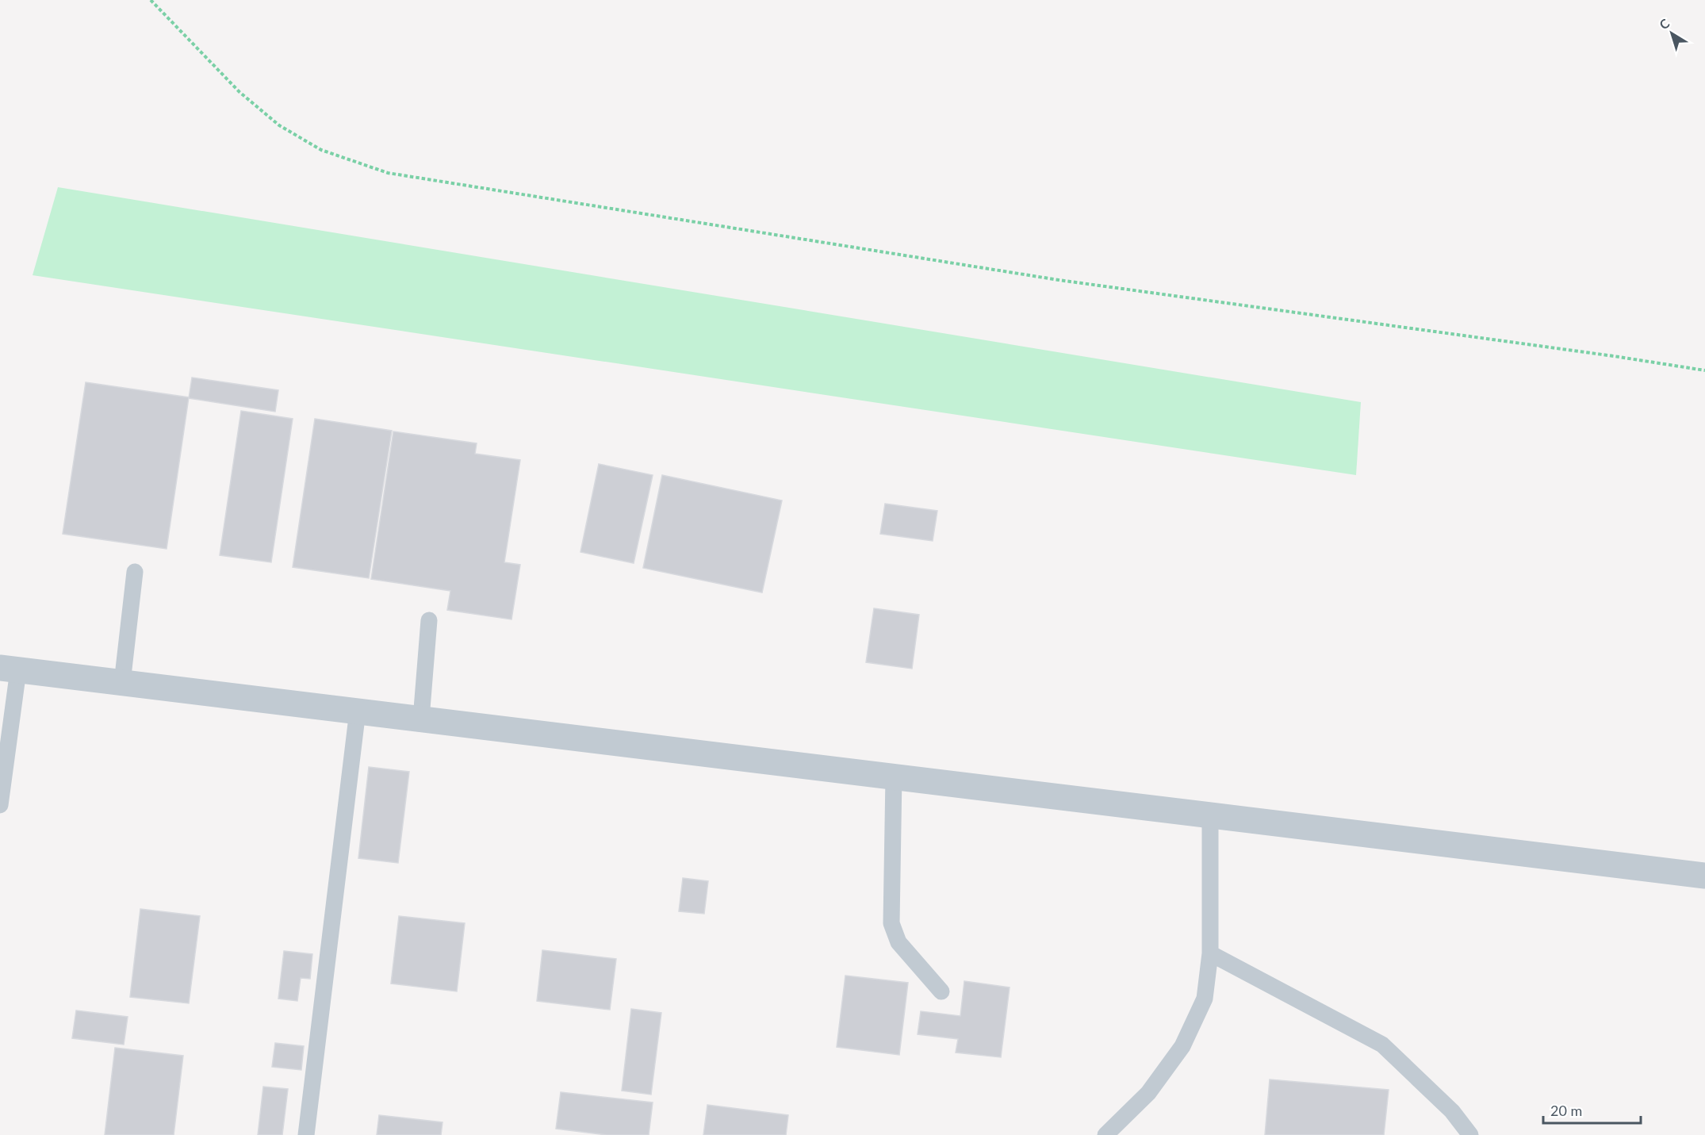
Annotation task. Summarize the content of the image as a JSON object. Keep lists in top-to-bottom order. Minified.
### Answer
{"scale_bar":"20 m","north":"top left"}
